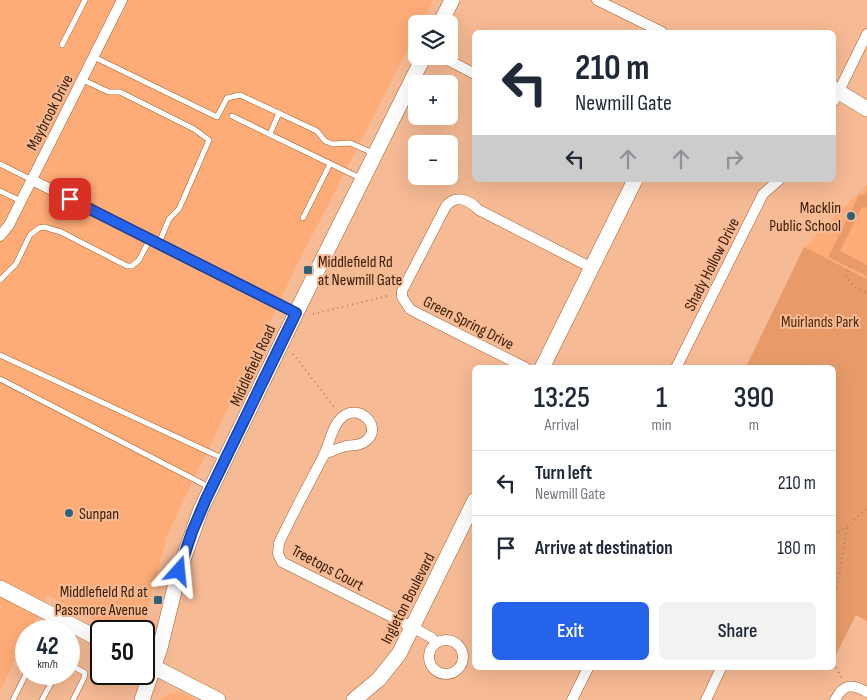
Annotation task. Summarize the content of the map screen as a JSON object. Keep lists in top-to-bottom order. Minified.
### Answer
{"streets":{"main road":["Middlefield Road","Ingleton Boulevard"],"street":["Maybrook Drive","Shady Hollow Drive","Green Spring Drive","Treetops Court"]},"crossings":[["Treetops Court","Ingleton Boulevard"]],"parks":["Muirlands Park"],"places":{"other":["Macklin Public School","Sunpan"],"transit":["Middlefield Rd at Newmill Gate","Middlefield Rd at Passmore Avenue"]},"page":{"map_buttons":["+","−"],"turn":["210 m","Newmill Gate"],"eta":["13:25","Arrival","1","min","390","m"],"list":[{"name":"Turn left","note":"Newmill Gate","value":"210 m"},{"name":"Arrive at destination","value":"180 m"}],"buttons":["Exit","Share"],"speed":"42 km/h","limit":"50"}}
